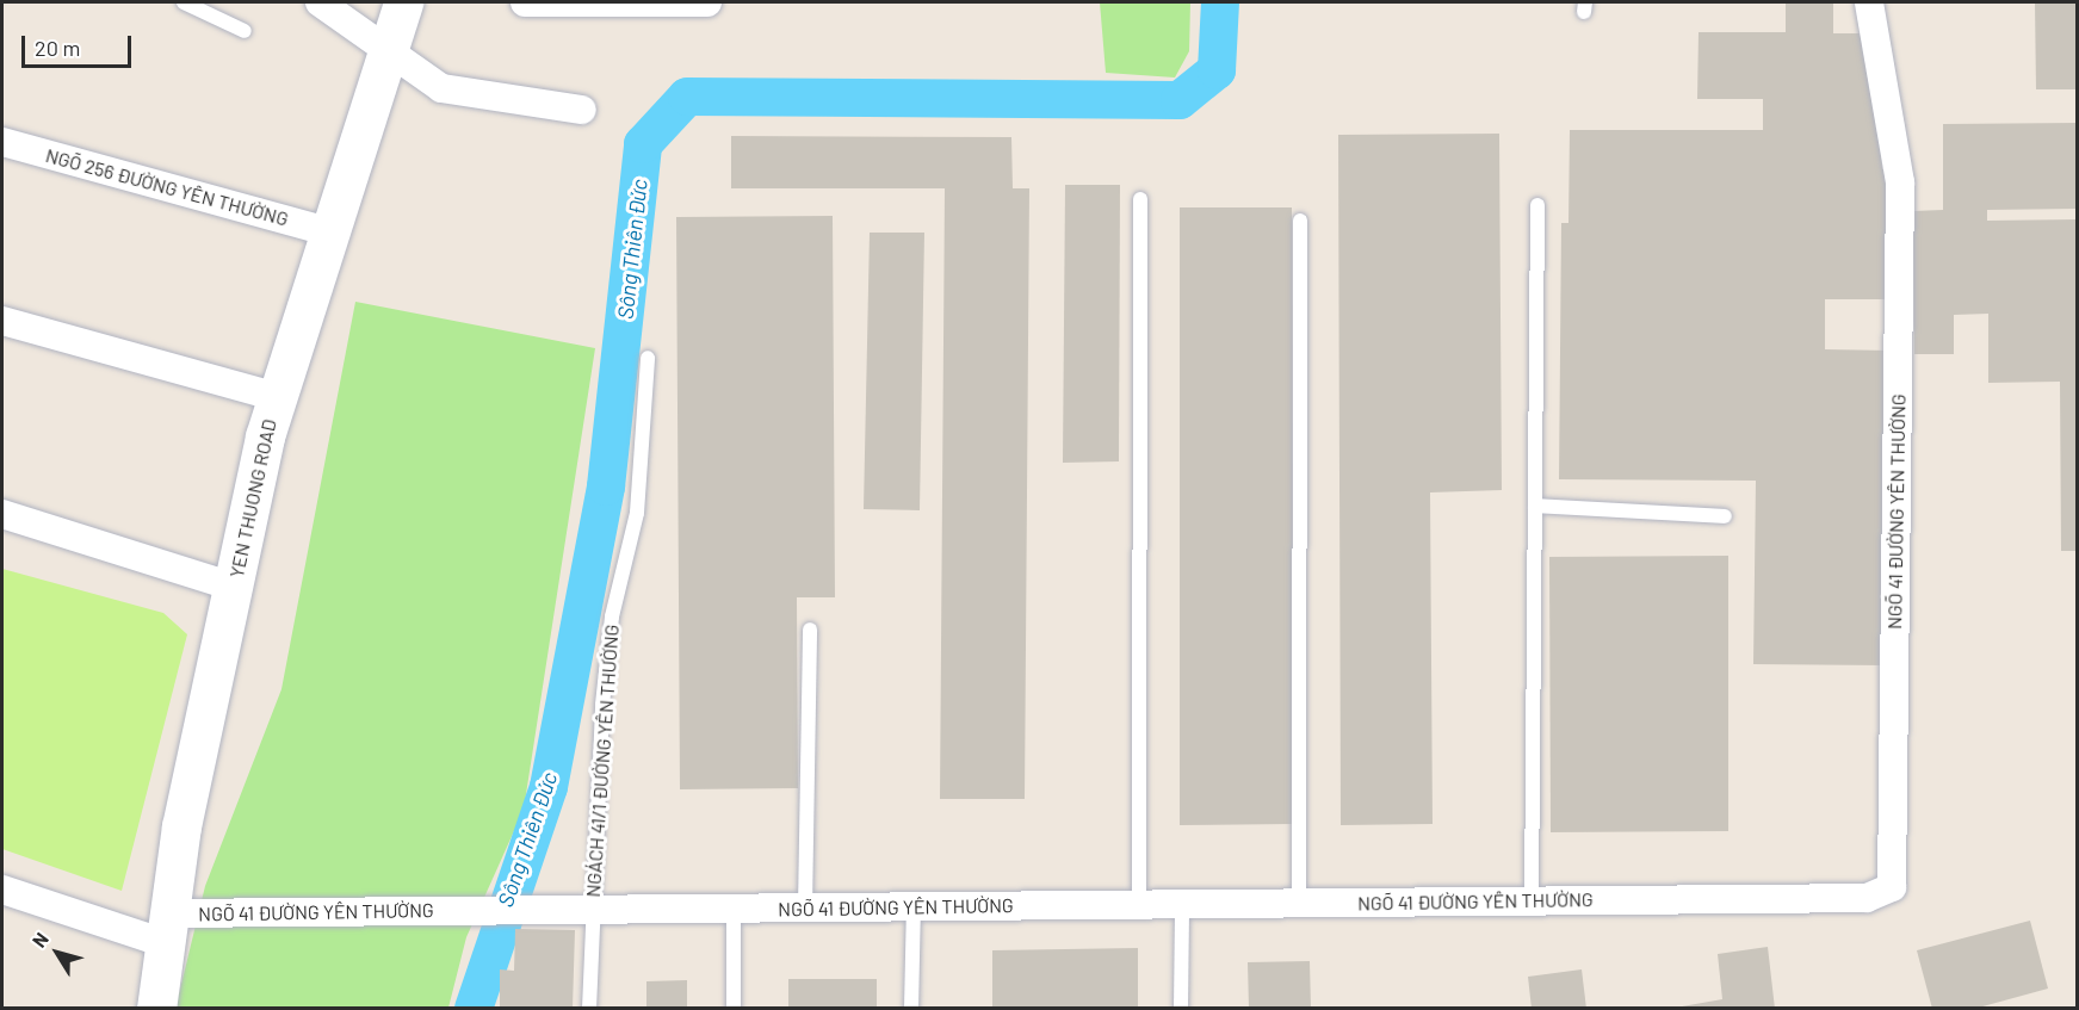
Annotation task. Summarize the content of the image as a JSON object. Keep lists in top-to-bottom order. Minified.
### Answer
{"streets":{"main road":["YEN THUONG ROAD"],"street":["NGÕ 256 ĐƯỜNG YÊN THƯỜNG","NGÕ 41 ĐƯỜNG YÊN THƯỜNG"],"lane":["NGÁCH 41/1 ĐƯỜNG YÊN THƯỜNG"]},"crossings":[["NGÕ 256 ĐƯỜNG YÊN THƯỜNG","YEN THUONG ROAD"],["YEN THUONG ROAD","NGÕ 41 ĐƯỜNG YÊN THƯỜNG"],["NGÕ 41 ĐƯỜNG YÊN THƯỜNG","NGÁCH 41/1 ĐƯỜNG YÊN THƯỜNG"]],"water":["Sông Thiên Đức"],"scale_bar":"20 m","north":"top left"}
